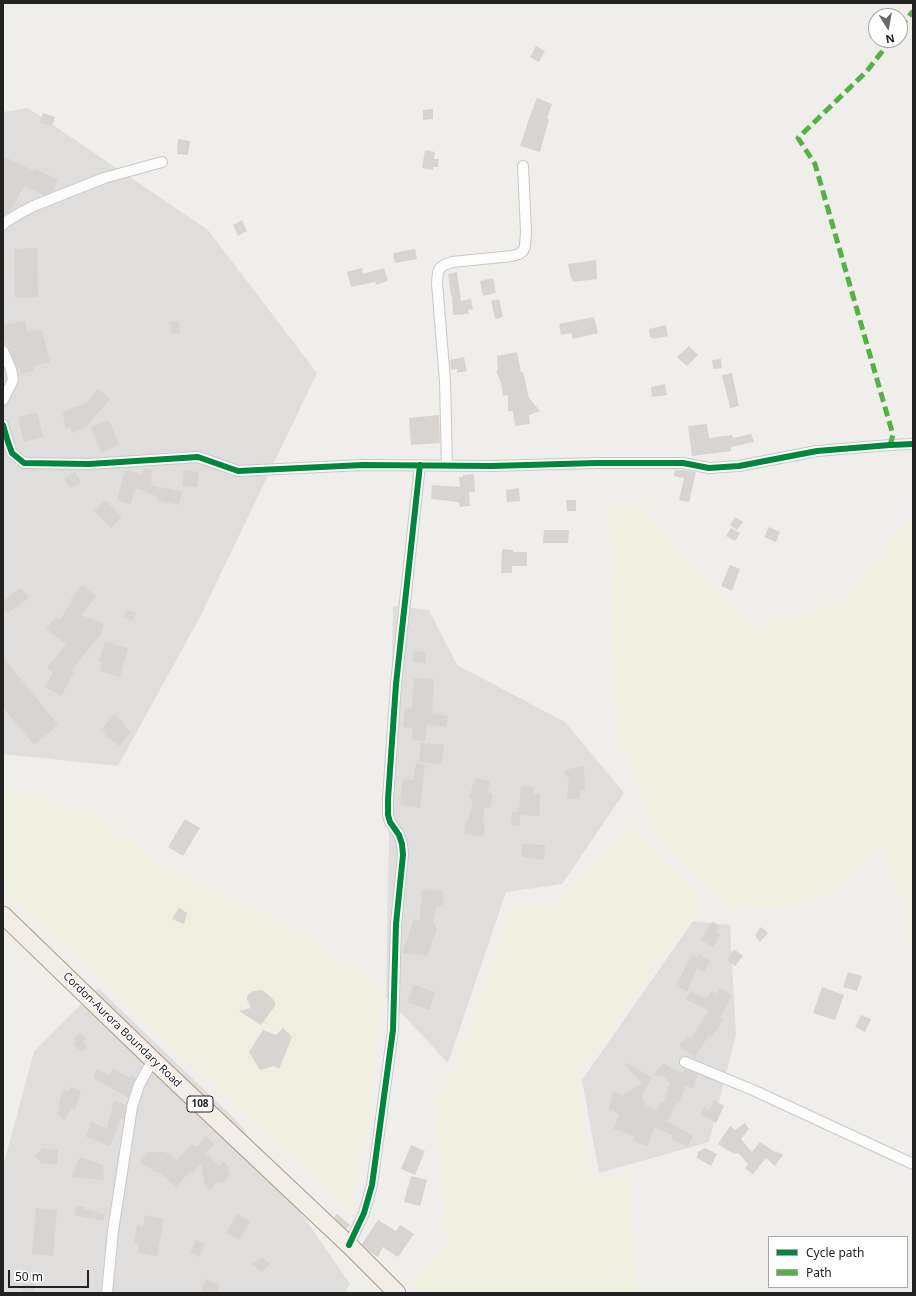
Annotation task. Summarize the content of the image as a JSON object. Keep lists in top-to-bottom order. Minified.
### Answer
{"streets":{"main road":["Cordon-Aurora Boundary Road","108"]},"legend":["Cycle path","Path"],"scale_bar":"50 m","north":"bottom"}
